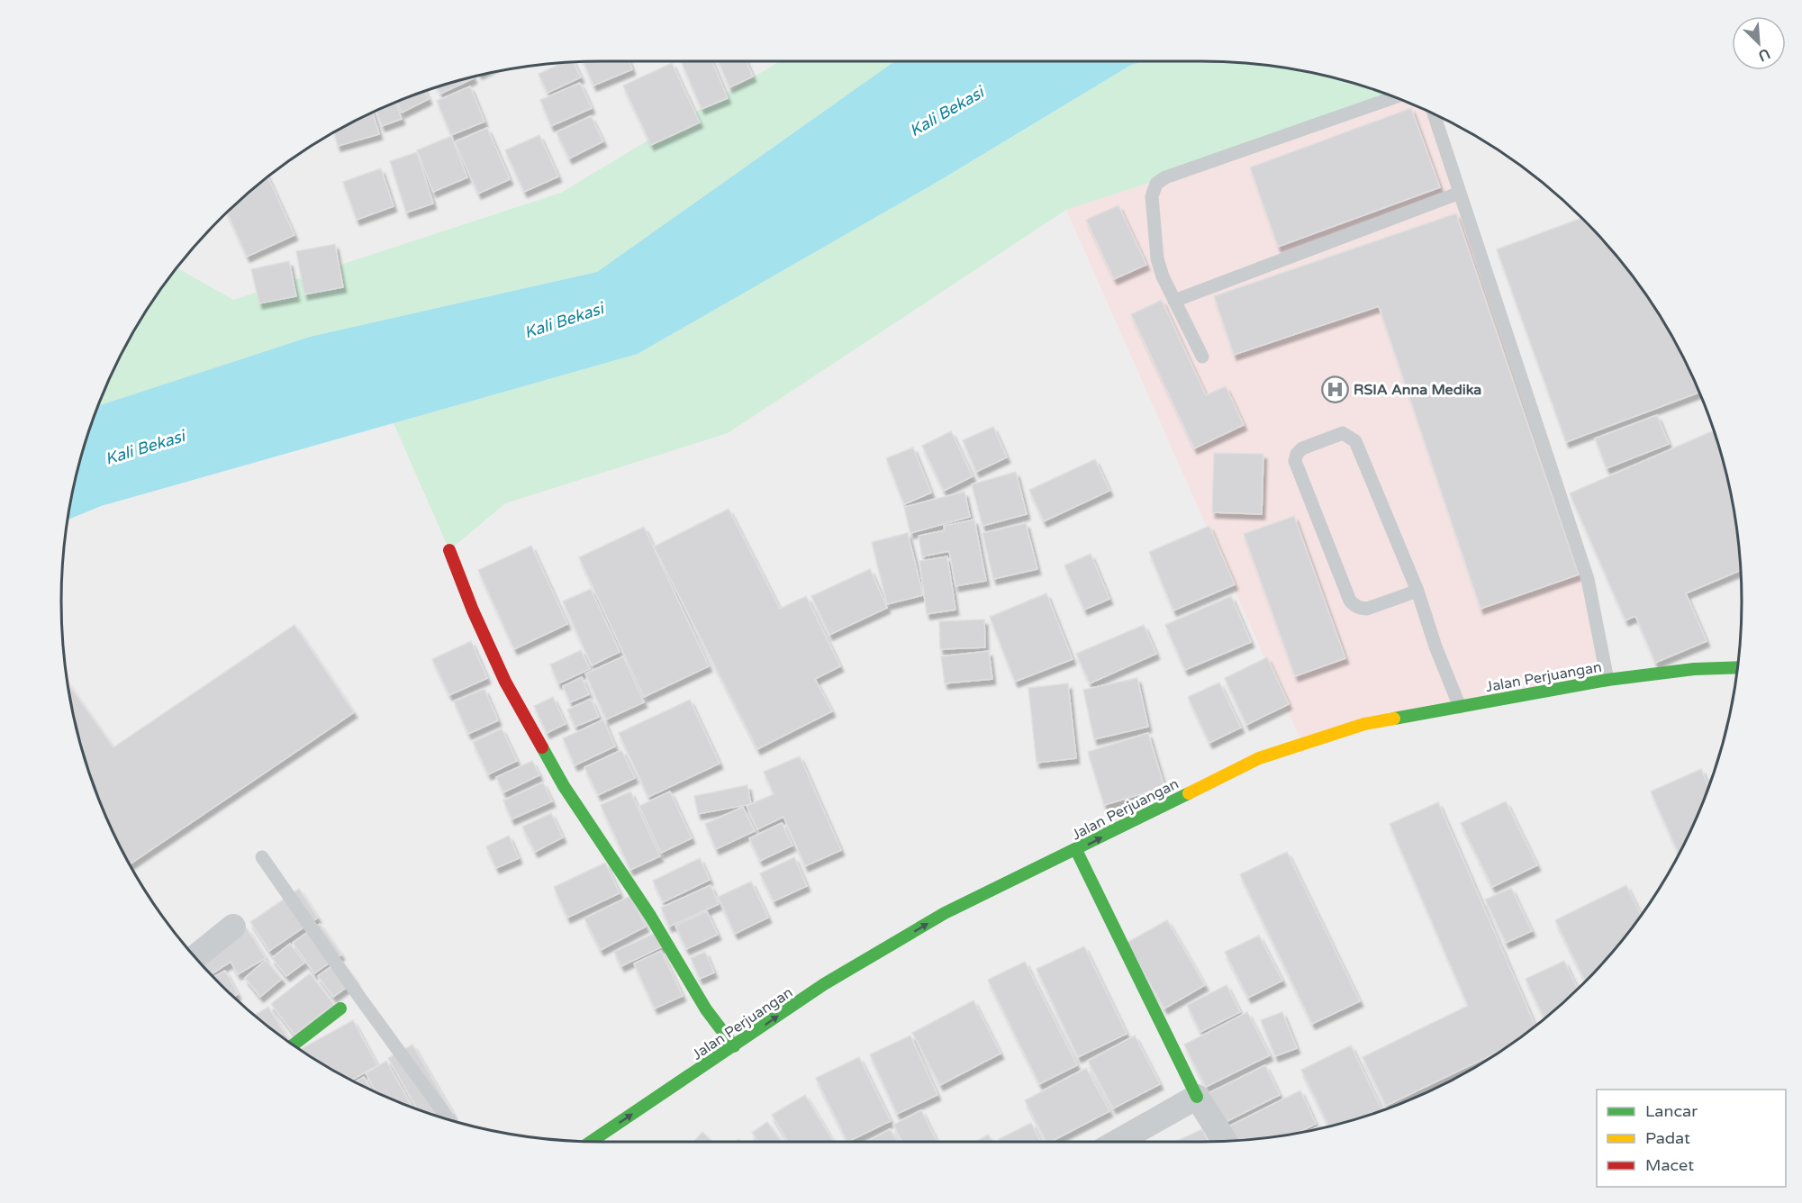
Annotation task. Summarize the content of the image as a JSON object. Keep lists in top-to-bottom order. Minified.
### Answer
{"streets":{"main road":["Jalan Perjuangan"]},"one_way":["Jalan Perjuangan"],"water":["Kali Bekasi"],"places":{"hospital":["RSIA Anna Medika"]},"legend":["Lancar","Padat","Macet"],"north":"bottom right"}
